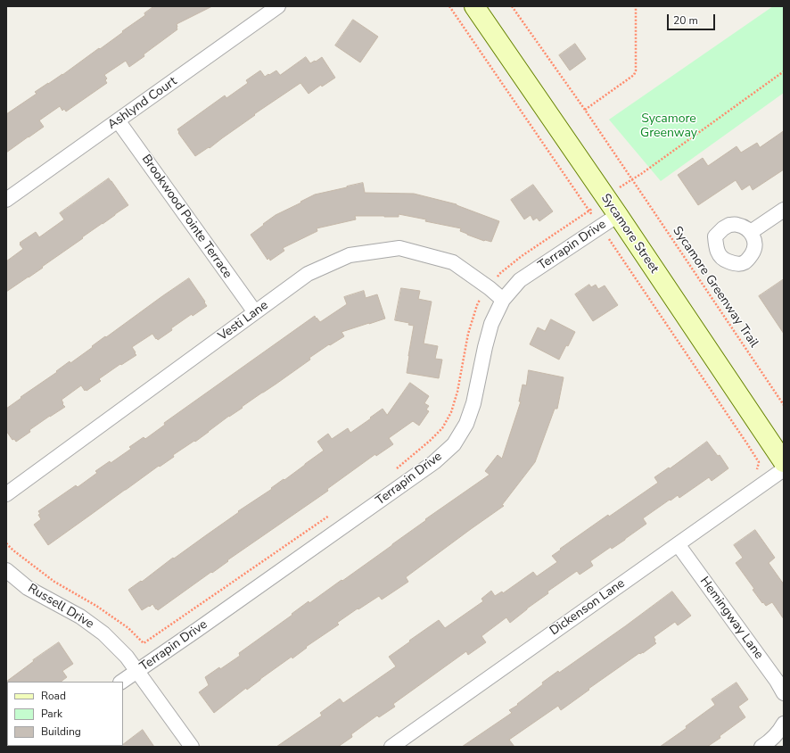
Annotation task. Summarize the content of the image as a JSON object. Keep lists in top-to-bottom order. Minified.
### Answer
{"streets":{"street":["Ashlynd Court","Brookwood Pointe Terrace","Sycamore Street","Terrapin Drive","Vesti Lane","Russell Drive","Dickenson Lane","Hemingway Lane"],"path":["Sycamore Greenway Trail"]},"crossings":[["Ashlynd Court","Brookwood Pointe Terrace"],["Brookwood Pointe Terrace","Vesti Lane"],["Sycamore Street","Terrapin Drive"],["Terrapin Drive","Vesti Lane"],["Terrapin Drive","Russell Drive"],["Dickenson Lane","Hemingway Lane"]],"parks":["Sycamore Greenway"],"legend":["Road","Park","Building"],"scale_bar":"20 m"}
